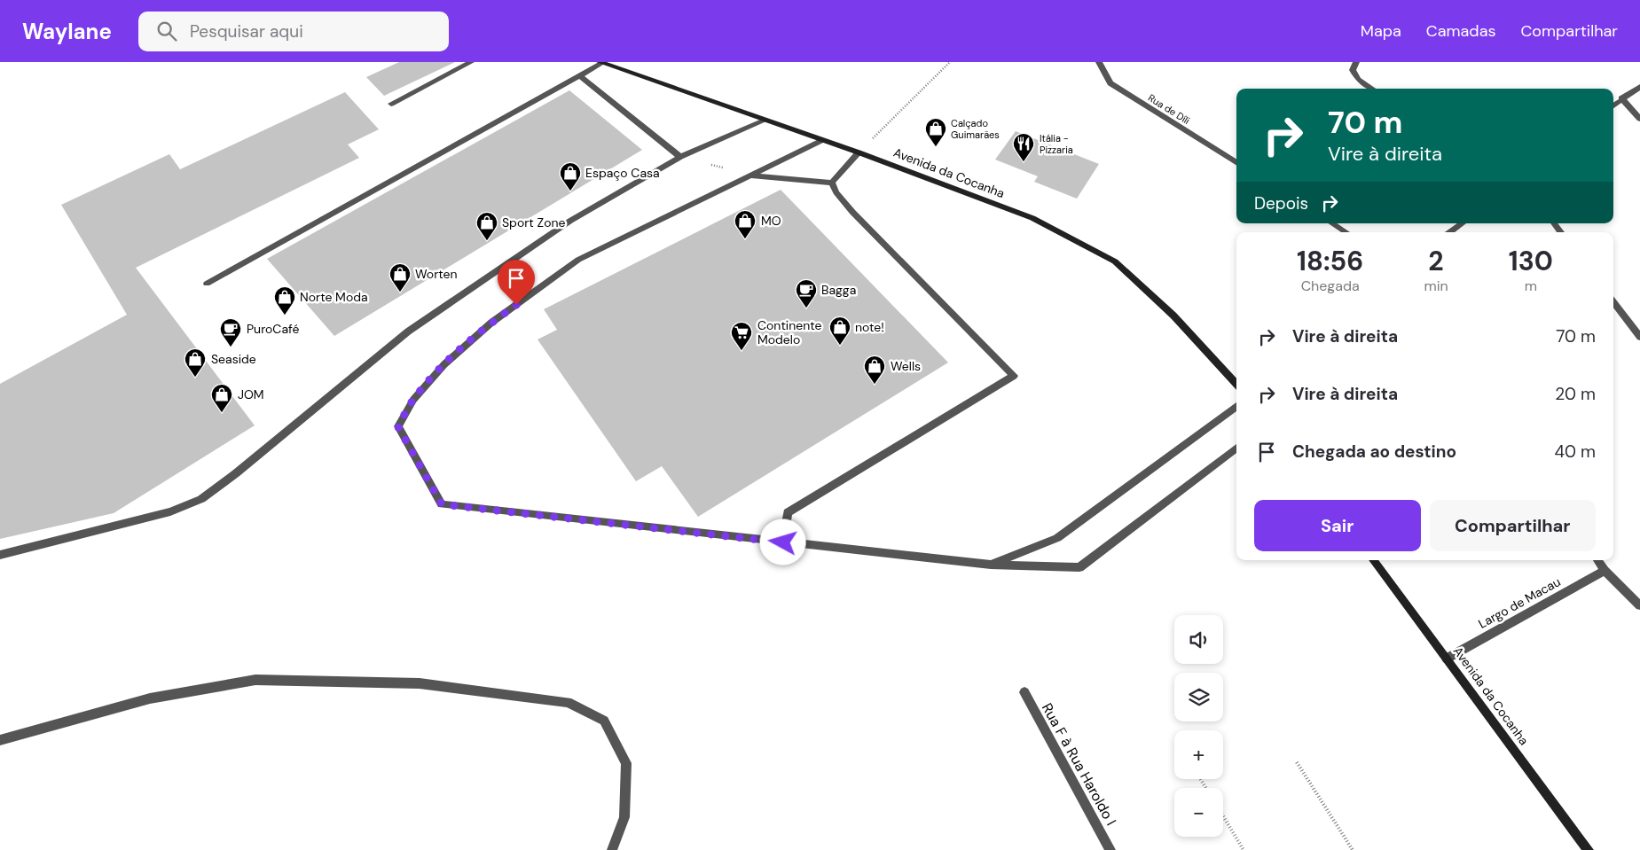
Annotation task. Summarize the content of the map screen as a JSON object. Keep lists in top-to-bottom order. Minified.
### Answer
{"streets":{"street":["Rua de Díli","Avenida da Cocanha","Largo de Macau","Rua F à Rua Haroldo I"]},"crossings":[["Avenida da Cocanha","Largo de Macau"]],"places":{"shop":["Calçado Guimarães","Espaço Casa","MO","Sport Zone","Worten","Norte Moda","note!","Seaside","Wells","JOM"],"restaurant":["Itália - Pizzaria"],"cafe":["Bagga","PuroCafé"],"supermarket":["Continente Modelo"]},"page":{"header":"Waylane","search":"Pesquisar aqui","nav":["Mapa","Camadas","Compartilhar"],"turn":["70 m","Vire à direita"],"then":"Depois","eta":["18:56","Chegada","2","min","130","m"],"list":[{"name":"Vire à direita","value":"70 m"},{"name":"Vire à direita","value":"20 m"},{"name":"Chegada ao destino","value":"40 m"}],"buttons":["Sair","Compartilhar"],"map_buttons":["+","−"]}}
